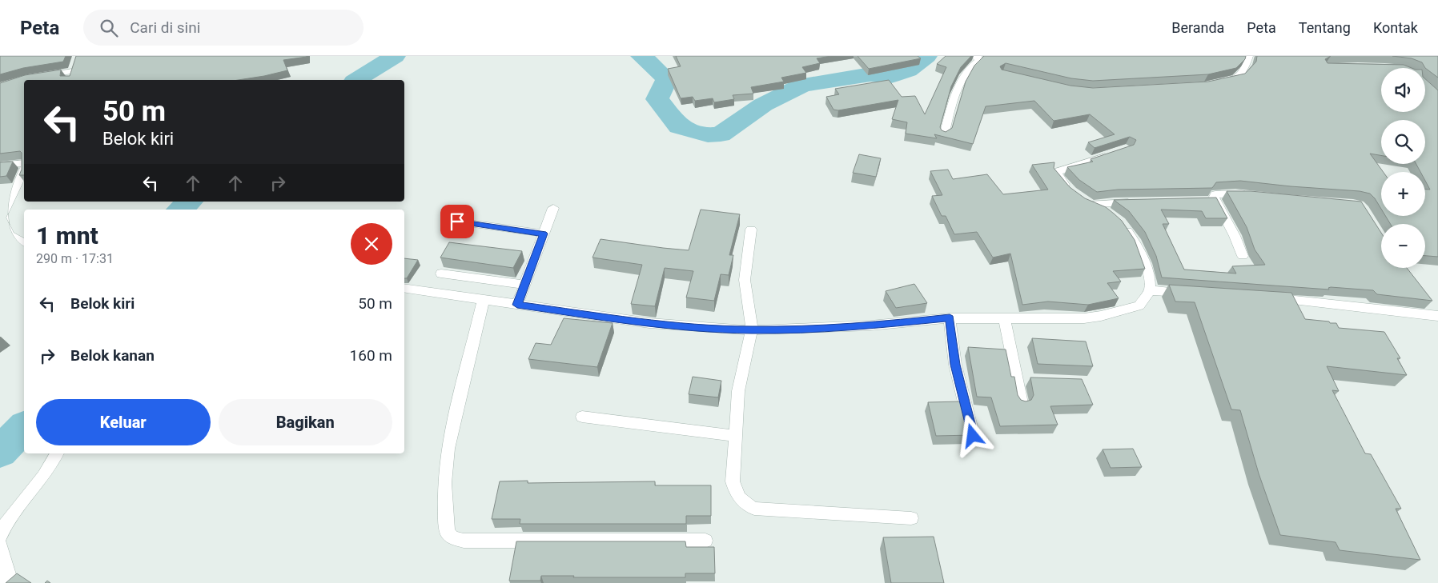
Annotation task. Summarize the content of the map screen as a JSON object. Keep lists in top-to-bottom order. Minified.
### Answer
{"page":{"header":"Peta","search":"Cari di sini","nav":["Beranda","Peta","Tentang","Kontak"],"map_buttons":["+","−"],"turn":["50 m","Belok kiri"],"heading":["1 mnt","290 m · 17:31"],"list":[{"name":"Belok kiri","value":"50 m"},{"name":"Belok kanan","value":"160 m"}],"buttons":["Keluar","Bagikan"]}}
